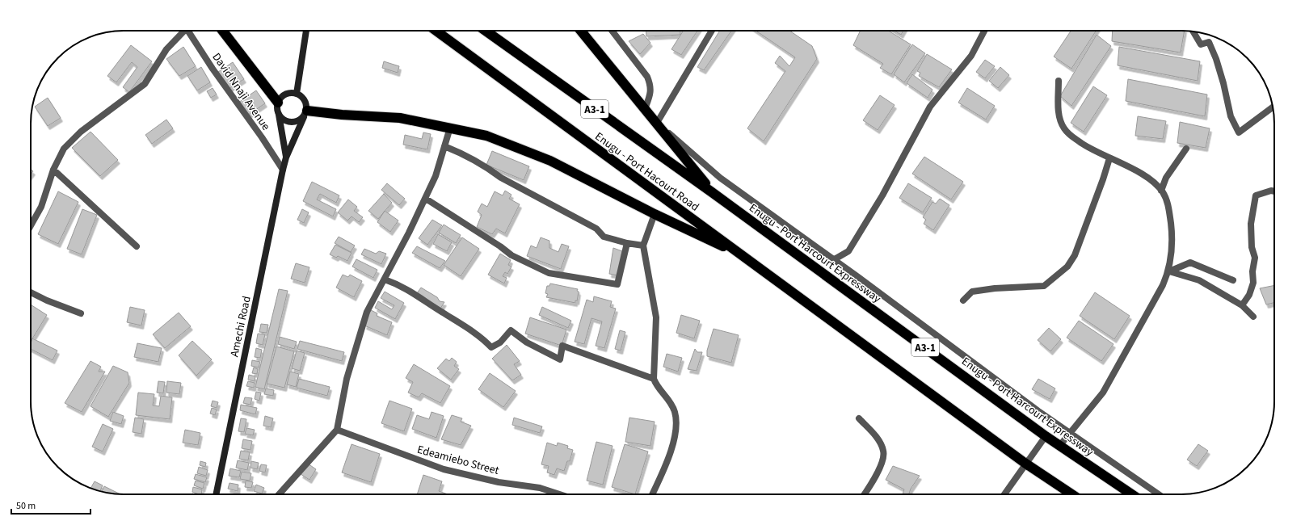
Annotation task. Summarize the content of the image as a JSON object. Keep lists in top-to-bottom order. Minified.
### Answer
{"streets":{"highway":["A3-1","Enugu - Port Hacourt Road","Enugu - Port Harcourt Expressway"],"main road":["Amechi Road"],"street":["David Nnaji Avenue","Edeamiebo Street"]},"crossings":[["David Nnaji Avenue","Amechi Road"]],"scale_bar":"50 m"}
